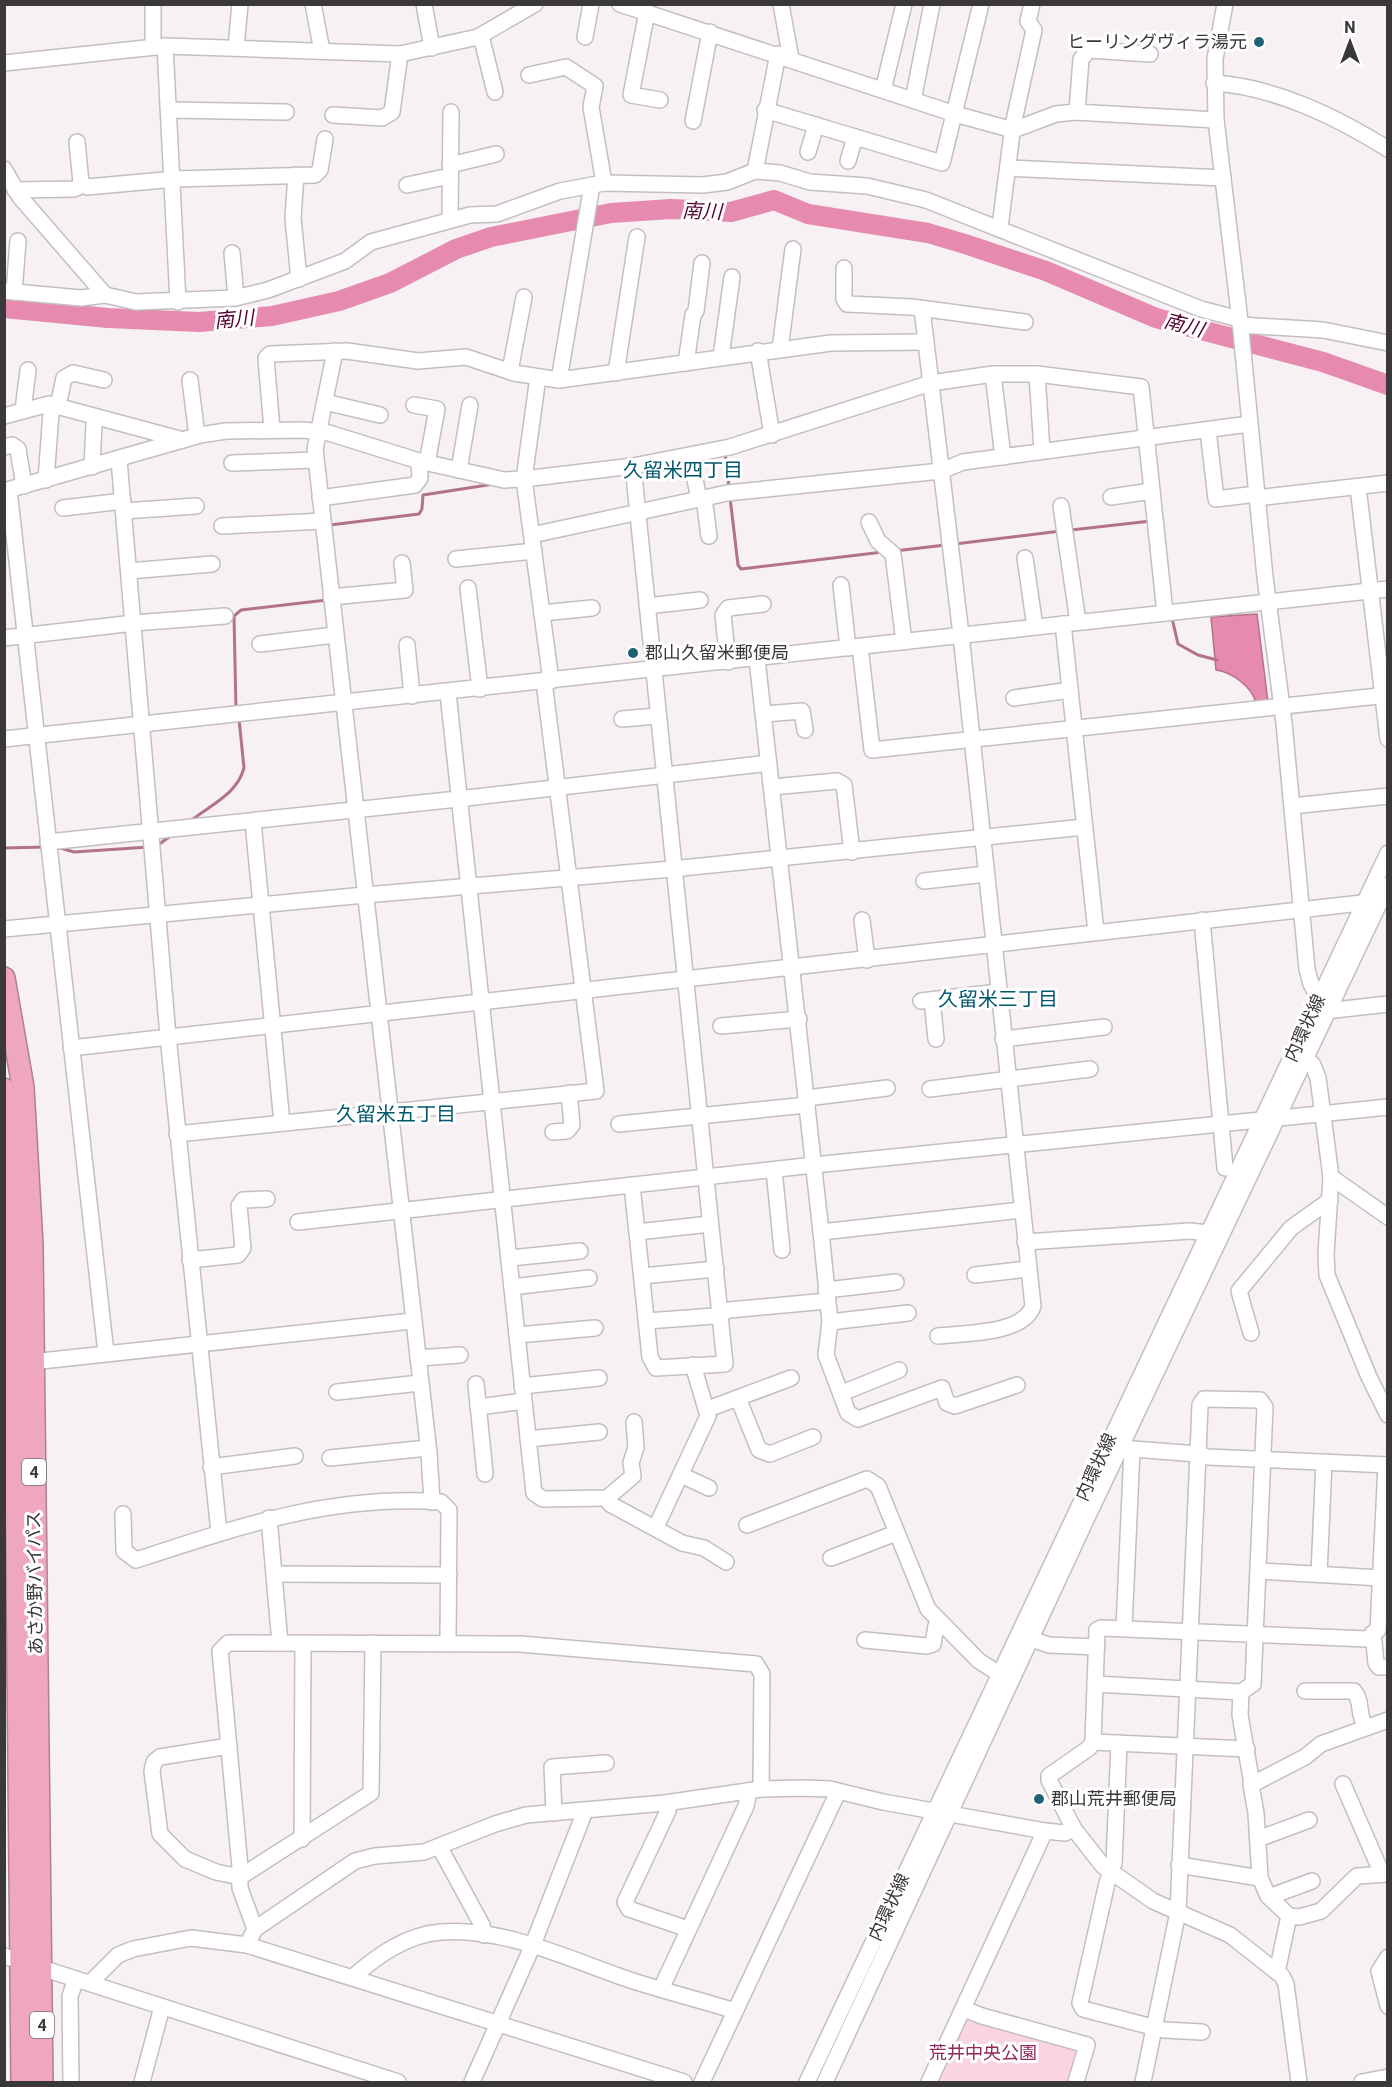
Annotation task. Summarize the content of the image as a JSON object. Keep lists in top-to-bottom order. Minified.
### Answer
{"streets":{"highway":["4","あさか野バイパス"],"street":["内環状線"]},"districts":["久留米四丁目","久留米三丁目","久留米五丁目"],"water":["南川"],"parks":["荒井中央公園"],"places":["ヒーリングヴィラ湯元","郡山久留米郵便局","郡山荒井郵便局"],"north":"top"}
